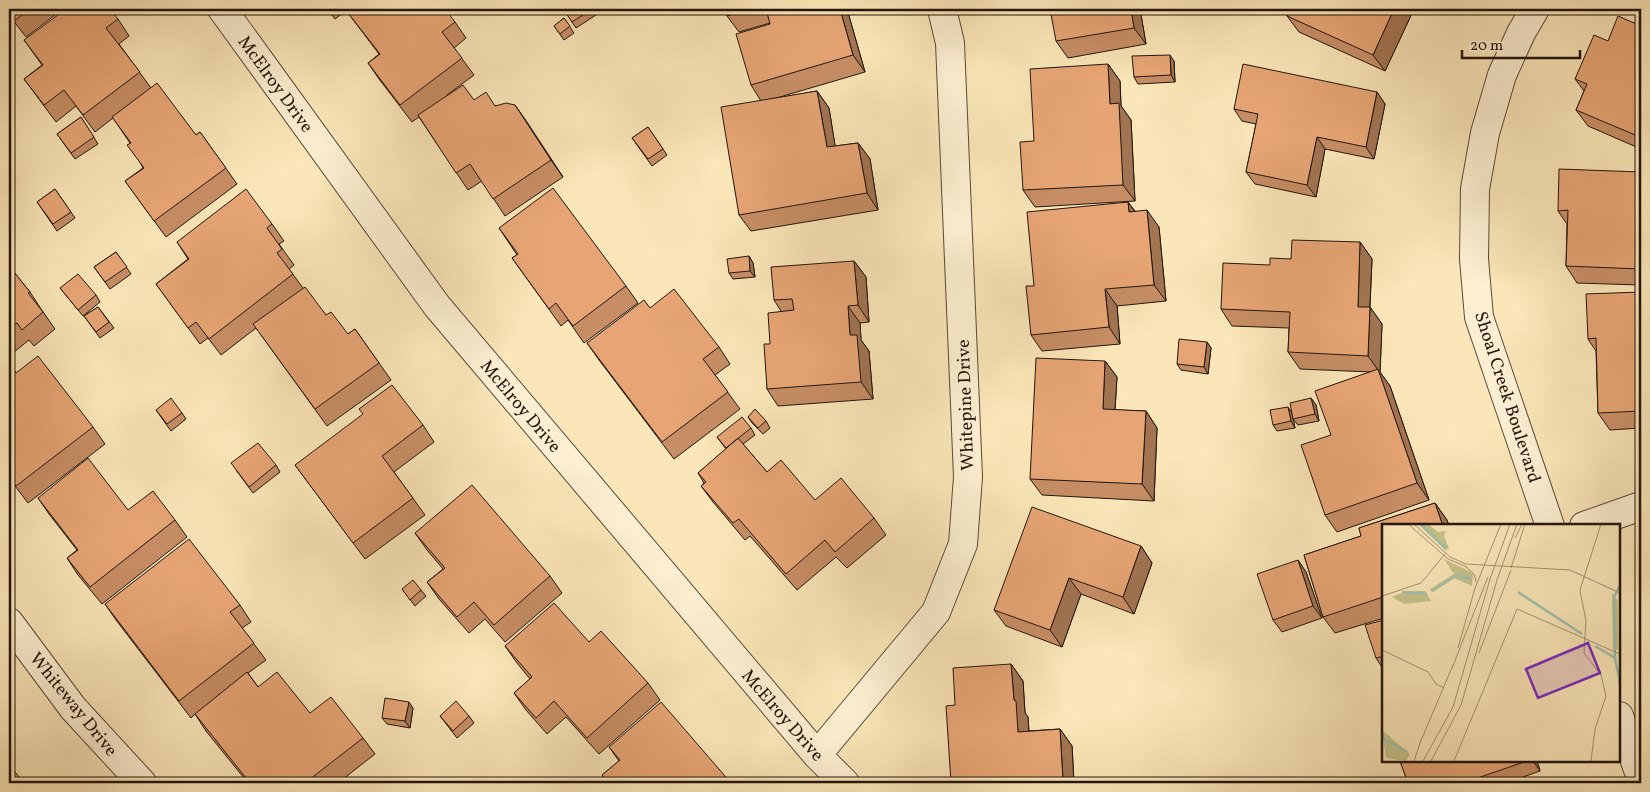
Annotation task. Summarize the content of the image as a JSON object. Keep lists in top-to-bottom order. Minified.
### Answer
{"streets":{"street":["McElroy Drive","Shoal Creek Boulevard","Whitepine Drive","Whiteway Drive"]},"crossings":[["McElroy Drive","Whitepine Drive"]],"scale_bar":"20 m"}
